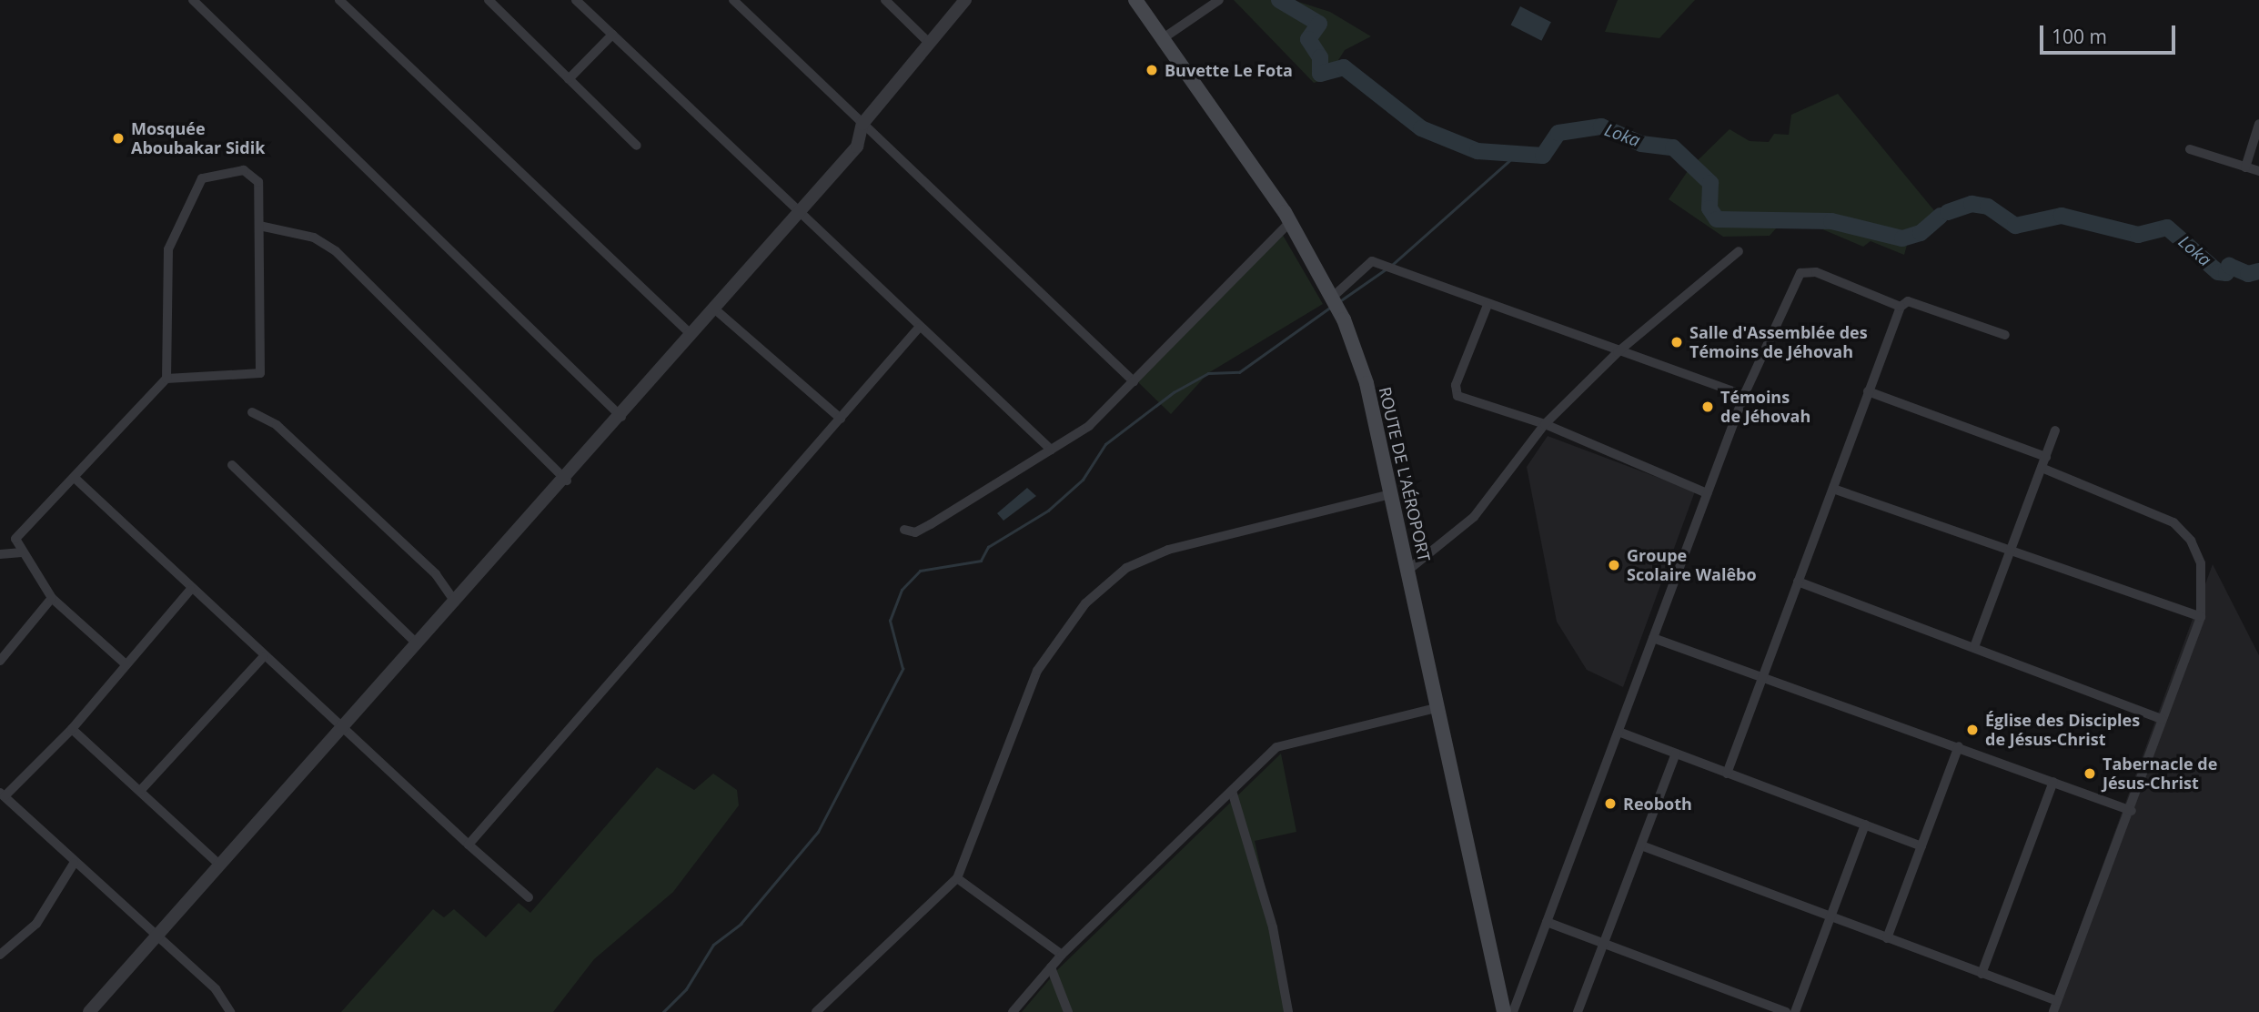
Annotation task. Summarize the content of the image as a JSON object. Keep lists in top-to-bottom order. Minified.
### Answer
{"streets":{"main road":["ROUTE DE L'AÉROPORT"]},"water":["Loka"],"places":["Buvette Le Fota","Mosquée Aboubakar Sidik","Salle d'Assemblée des Témoins de Jéhovah","Témoins de Jéhovah","Groupe Scolaire Walêbo","Église des Disciples de Jésus-Christ","Tabernacle de Jésus-Christ","Reoboth"],"scale_bar":"100 m"}
